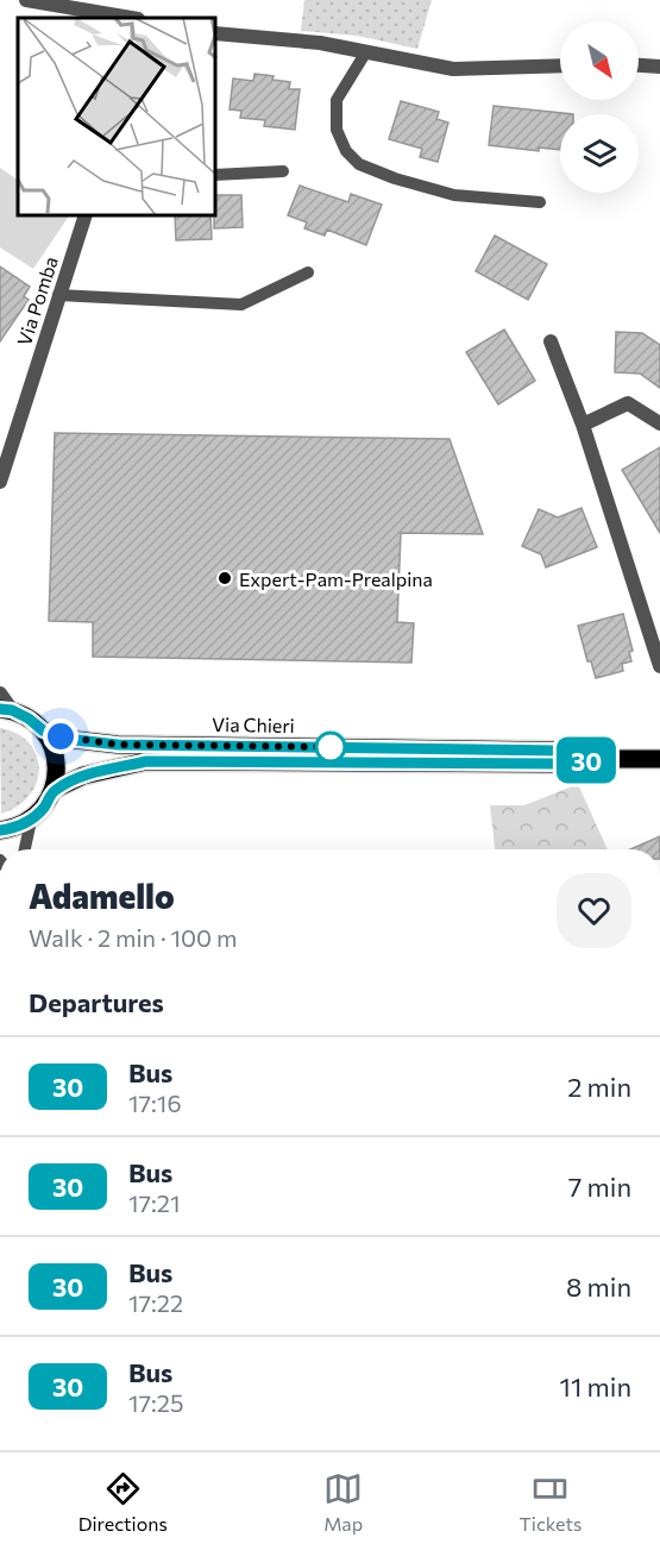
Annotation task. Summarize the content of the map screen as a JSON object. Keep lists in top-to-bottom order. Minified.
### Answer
{"streets":{"main road":["Via Chieri"],"street":["Via Pomba"]},"places":["Expert-Pam-Prealpina"],"lines":["bus line 30"],"north":"bottom right","page":{"on_map":"30","heading":[["Adamello","Walk · 2 min · 100 m"],"Departures"],"list":[{"mark":"30","name":"Bus","note":"17:16","value":"2 min"},{"mark":"30","name":"Bus","note":"17:21","value":"7 min"},{"mark":"30","name":"Bus","note":"17:22","value":"8 min"},{"mark":"30","name":"Bus","note":"17:25","value":"11 min"}],"tabs":["Directions","Map","Tickets"]}}
